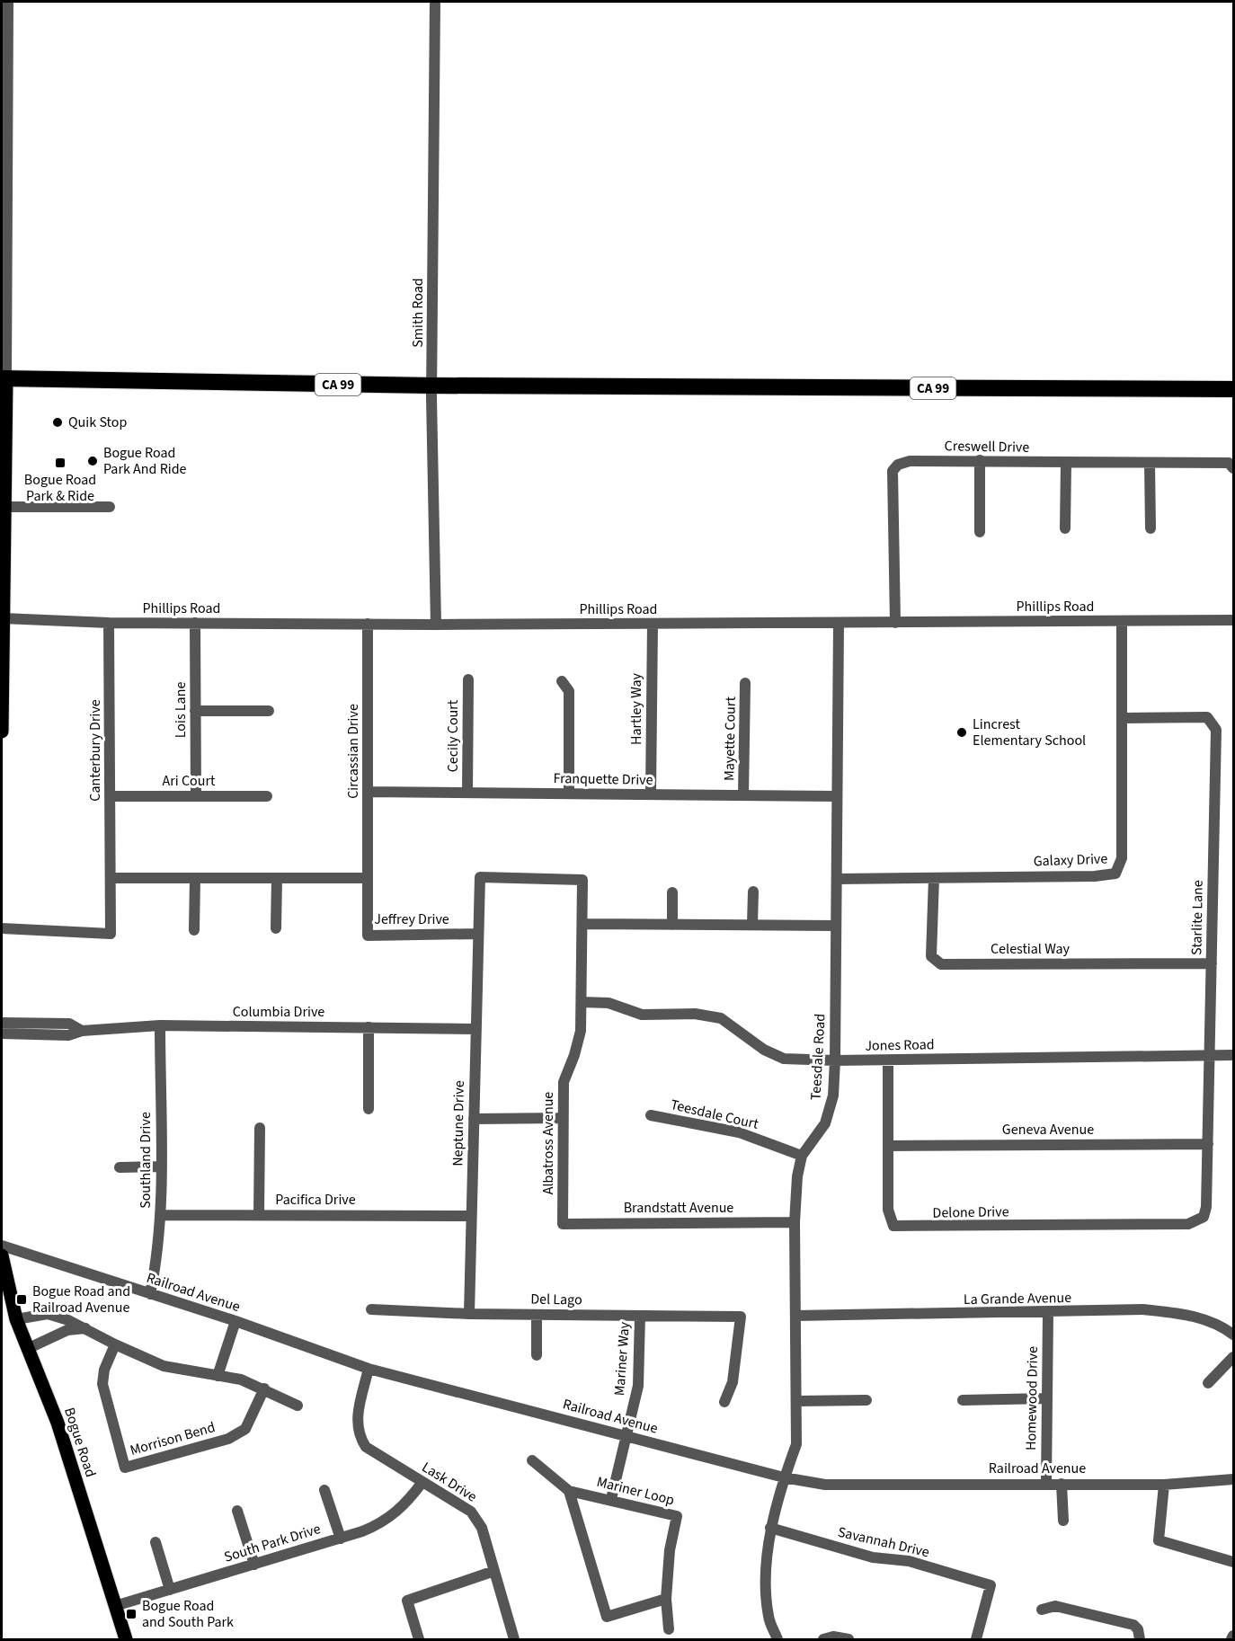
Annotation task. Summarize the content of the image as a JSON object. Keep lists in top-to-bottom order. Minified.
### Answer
{"streets":{"highway":["CA 99"],"main road":["Bogue Road"],"street":["Smith Road","Creswell Drive","Phillips Road","Hartley Way","Lois Lane","Cecily Court","Mayette Court","Canterbury Drive","Circassian Drive","Franquette Drive","Ari Court","Galaxy Drive","Starlite Lane","Jeffrey Drive","Celestial Way","Columbia Drive","Jones Road","Teesdale Road","Teesdale Court","Neptune Drive","Geneva Avenue","Albatross Avenue","Southland Drive","Pacifica Drive","Brandstatt Avenue","Delone Drive","Railroad Avenue","La Grande Avenue","Del Lago","Mariner Way","Homewood Drive","Morrison Bend","Lask Drive","Mariner Loop","Savannah Drive","South Park Drive"]},"crossings":[["Smith Road","CA 99"],["Smith Road","Phillips Road"],["Creswell Drive","Phillips Road"],["Phillips Road","Hartley Way"],["Phillips Road","Lois Lane"],["Phillips Road","Canterbury Drive"],["Phillips Road","Circassian Drive"],["Phillips Road","Galaxy Drive"],["Phillips Road","Teesdale Road"],["Hartley Way","Franquette Drive"],["Lois Lane","Ari Court"],["Cecily Court","Franquette Drive"],["Mayette Court","Franquette Drive"],["Canterbury Drive","Ari Court"],["Circassian Drive","Franquette Drive"],["Circassian Drive","Jeffrey Drive"],["Franquette Drive","Teesdale Road"],["Galaxy Drive","Starlite Lane"],["Galaxy Drive","Celestial Way"],["Galaxy Drive","Teesdale Road"],["Starlite Lane","Celestial Way"],["Starlite Lane","Jones Road"],["Starlite Lane","Geneva Avenue"],["Starlite Lane","Delone Drive"],["Jeffrey Drive","Neptune Drive"],["Columbia Drive","Neptune Drive"],["Columbia Drive","Southland Drive"],["Jones Road","Teesdale Road"],["Jones Road","Albatross Avenue"],["Jones Road","Delone Drive"],["Teesdale Road","Teesdale Court"],["Teesdale Road","Brandstatt Avenue"],["Teesdale Road","Railroad Avenue"],["Teesdale Road","La Grande Avenue"],["Teesdale Road","Savannah Drive"],["Neptune Drive","Pacifica Drive"],["Neptune Drive","Del Lago"],["Geneva Avenue","Delone Drive"],["Albatross Avenue","Brandstatt Avenue"],["Southland Drive","Pacifica Drive"],["Southland Drive","Railroad Avenue"],["Railroad Avenue","Mariner Way"],["Railroad Avenue","Homewood Drive"],["Railroad Avenue","Lask Drive"],["La Grande Avenue","Homewood Drive"],["Del Lago","Mariner Way"],["Mariner Way","Mariner Loop"],["Bogue Road","South Park Drive"],["Lask Drive","South Park Drive"]],"places":{"other":["Quik Stop","Bogue Road Park And Ride","Lincrest Elementary School"],"transit":["Bogue Road Park & Ride","Bogue Road and Railroad Avenue","Bogue Road and South Park"]}}
